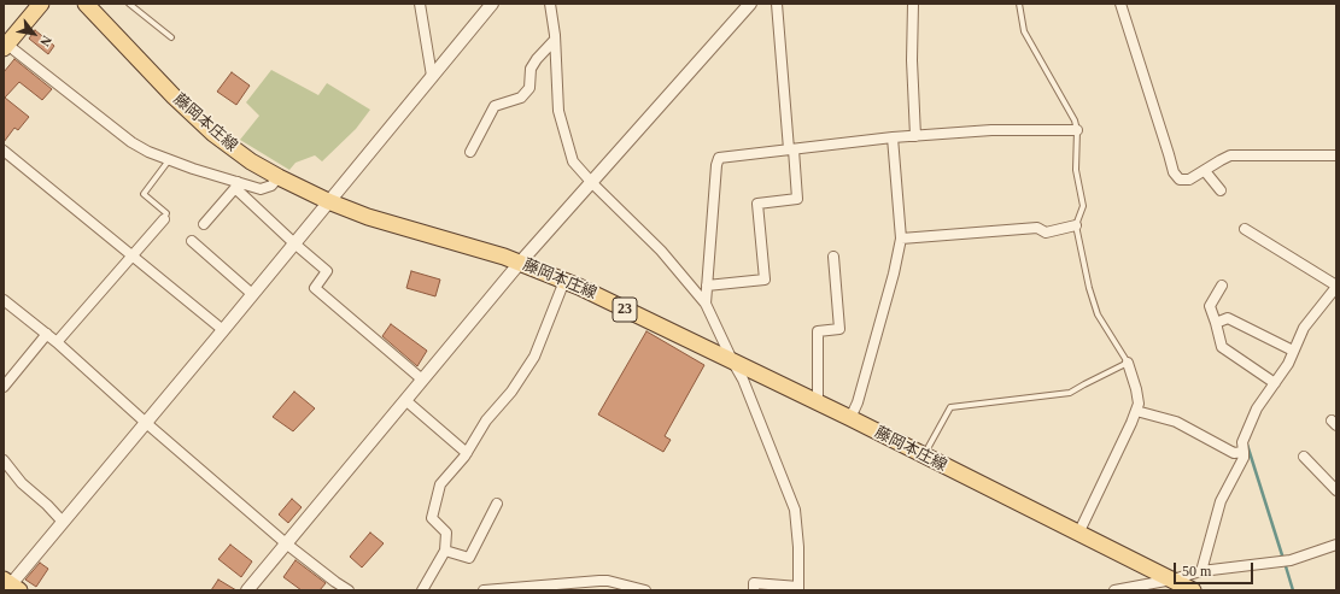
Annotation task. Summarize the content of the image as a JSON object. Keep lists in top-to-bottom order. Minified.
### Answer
{"streets":{"main road":["藤岡本庄線","23"]},"scale_bar":"50 m","north":"bottom right"}
